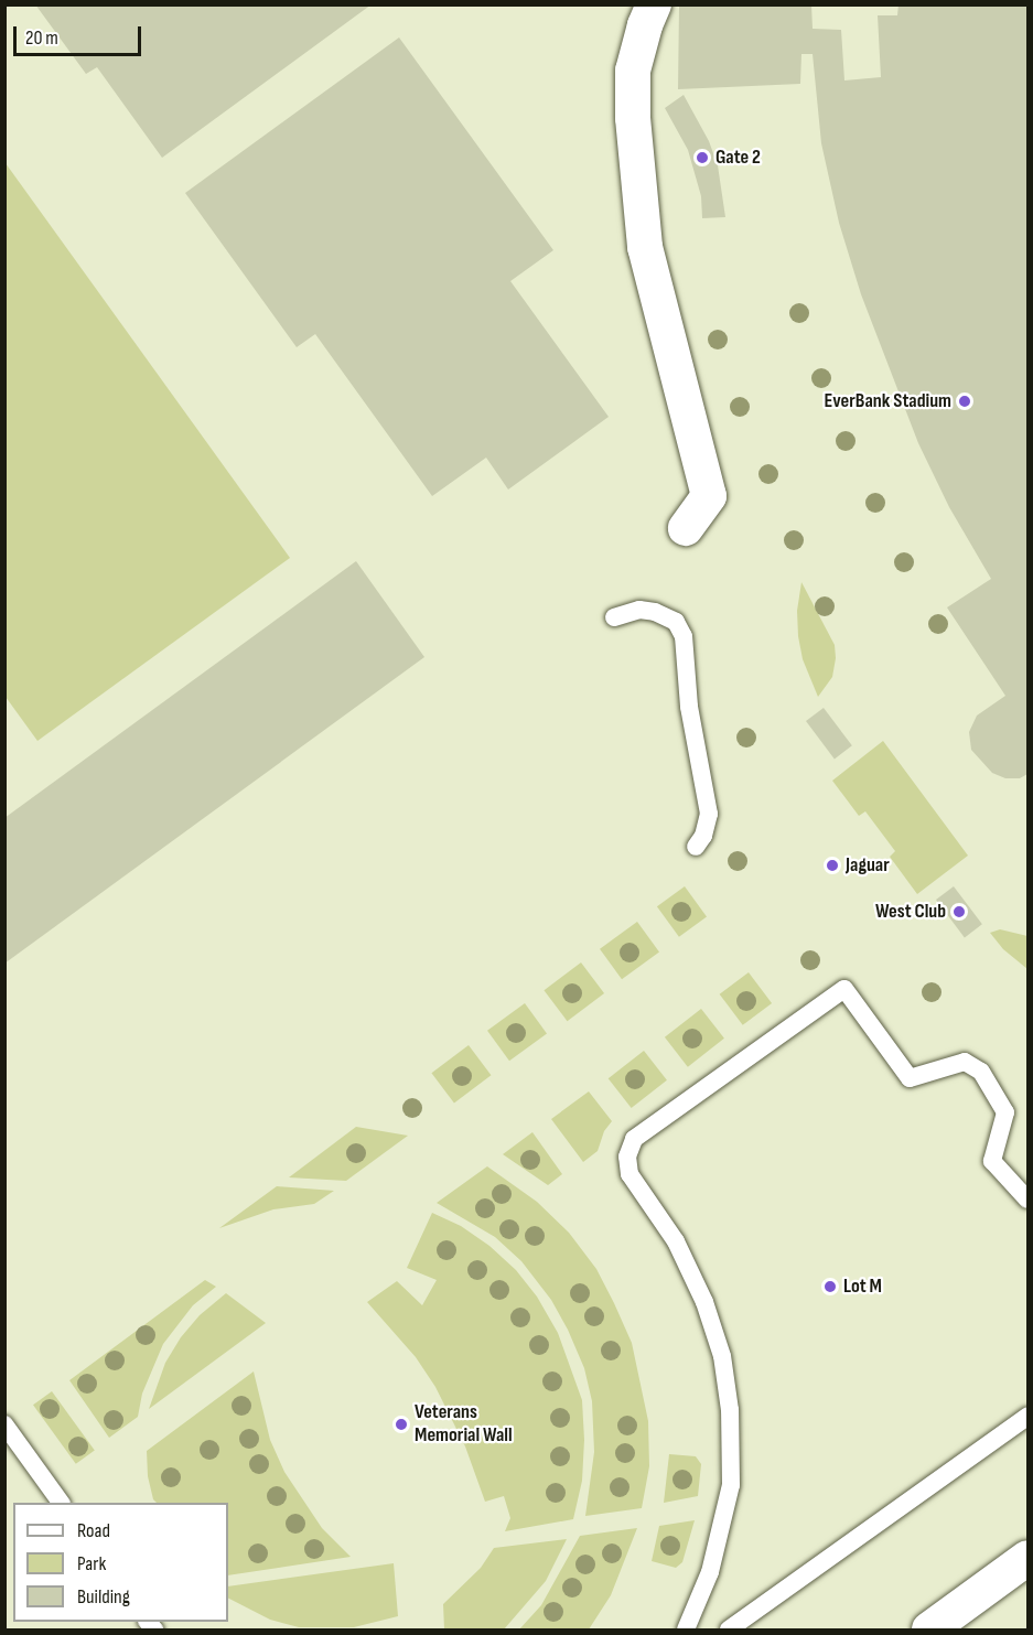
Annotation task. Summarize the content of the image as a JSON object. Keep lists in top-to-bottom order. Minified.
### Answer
{"places":["Gate 2","EverBank Stadium","Jaguar","West Club","Lot M","Veterans Memorial Wall"],"legend":["Road","Park","Building"],"scale_bar":"20 m"}
